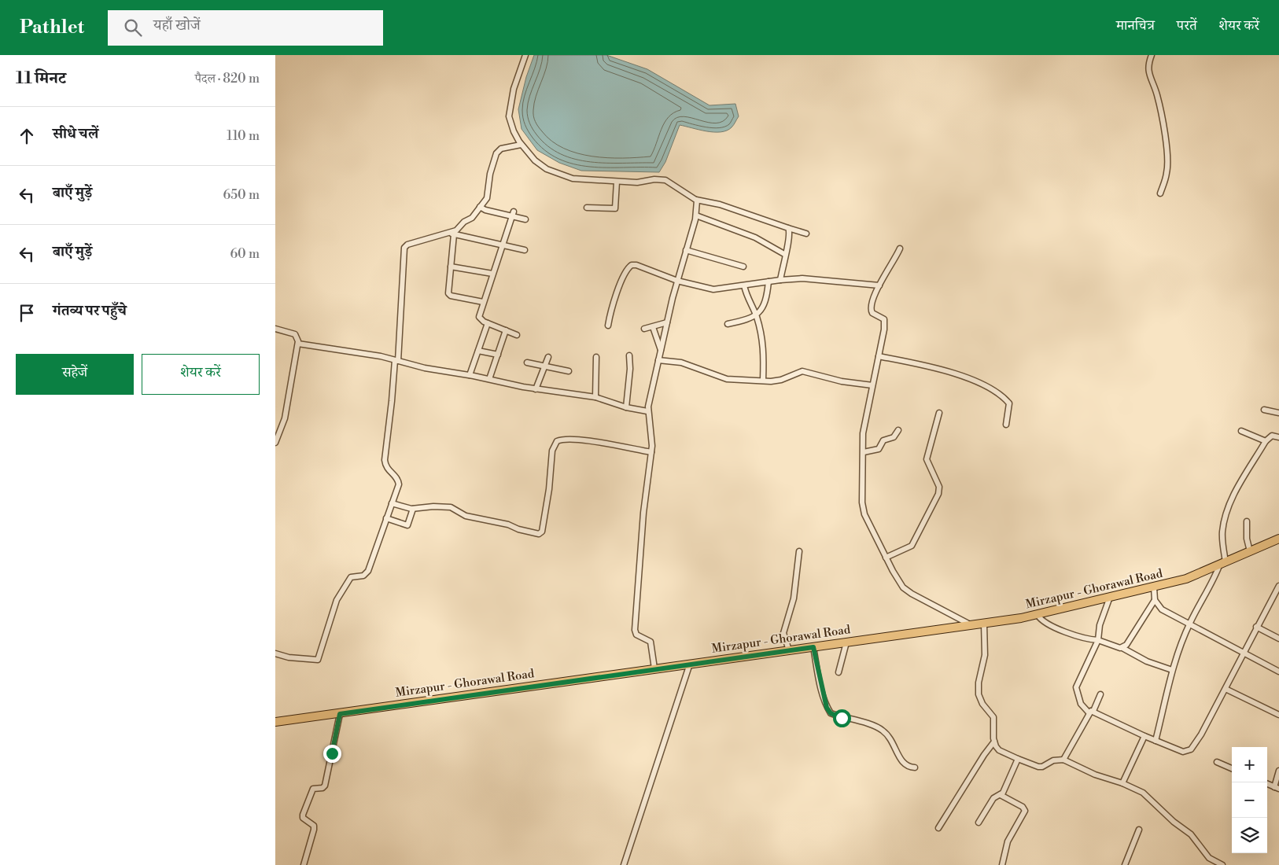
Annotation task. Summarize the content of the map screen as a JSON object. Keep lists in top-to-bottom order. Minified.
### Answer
{"streets":{"main road":["Mirzapur - Ghorawal Road"]},"page":{"header":"Pathlet","search":"यहाँ खोजें","nav":["मानचित्र","परतें","शेयर करें"],"heading":["11 मिनट","पैदल · 820 m"],"list":[["सीधे चलें","110 m"],["बाएँ मुड़ें","650 m"],["बाएँ मुड़ें","60 m"],"गंतव्य पर पहुँचे"],"buttons":["सहेजें","शेयर करें"],"map_buttons":["+","−"]}}
